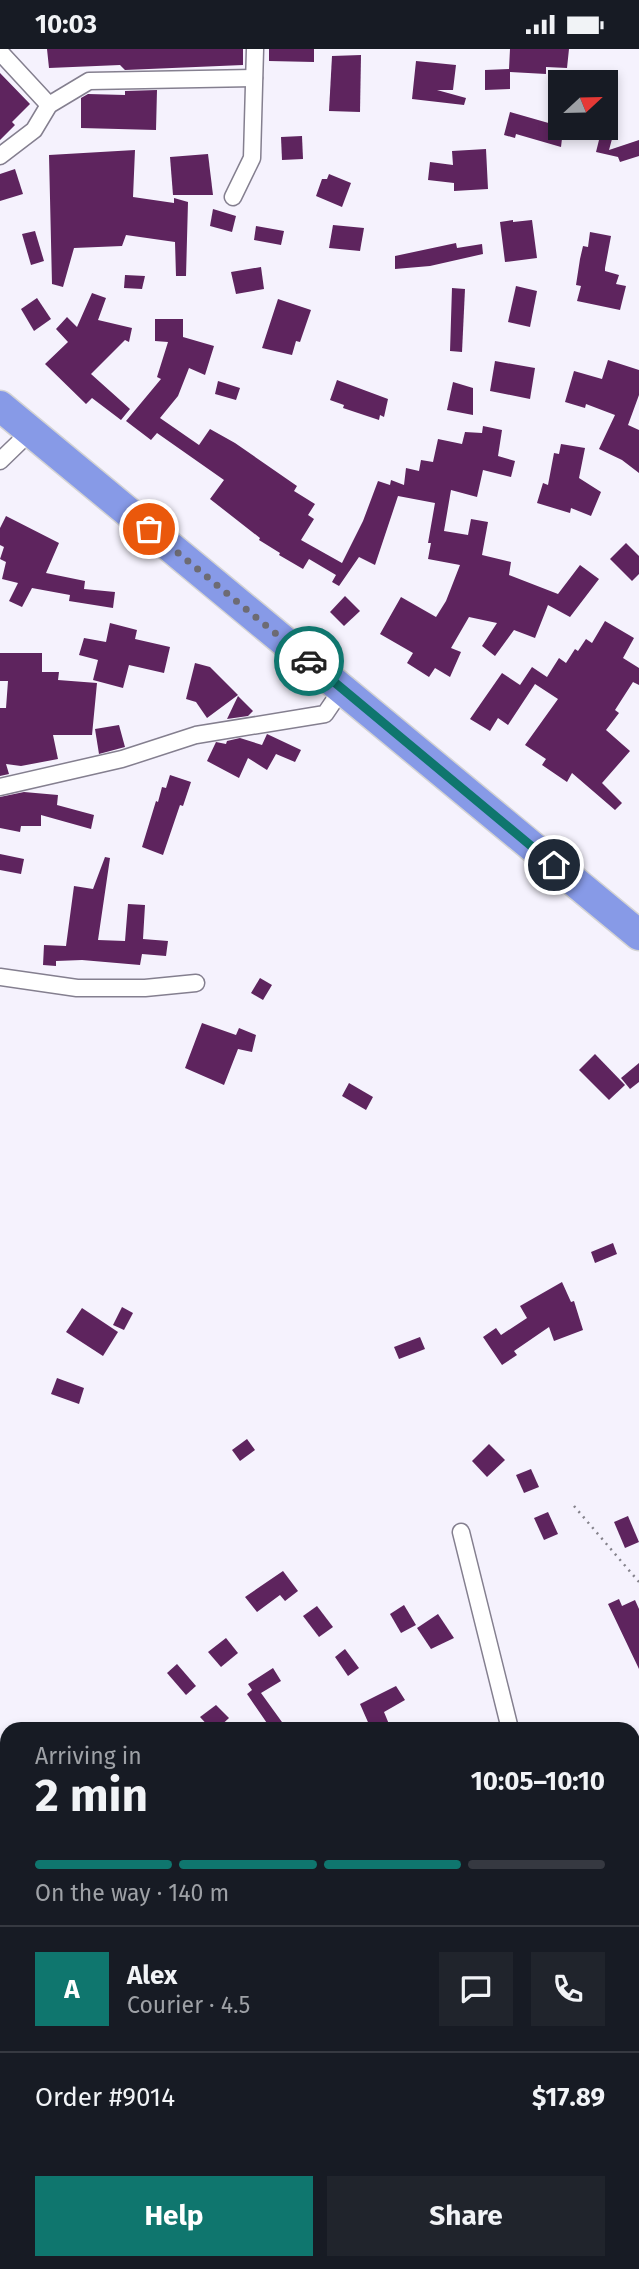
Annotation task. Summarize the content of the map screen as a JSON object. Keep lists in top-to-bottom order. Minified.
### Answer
{"north":"right","page":{"status":"10:03","heading":["2 min","Arriving in","10:05–10:10"],"panel":["Alex","Courier · 4.5","Order #9014","$17.89"],"bar":"On the way · 140 m","round":"A","buttons":["Help","Share"]}}
